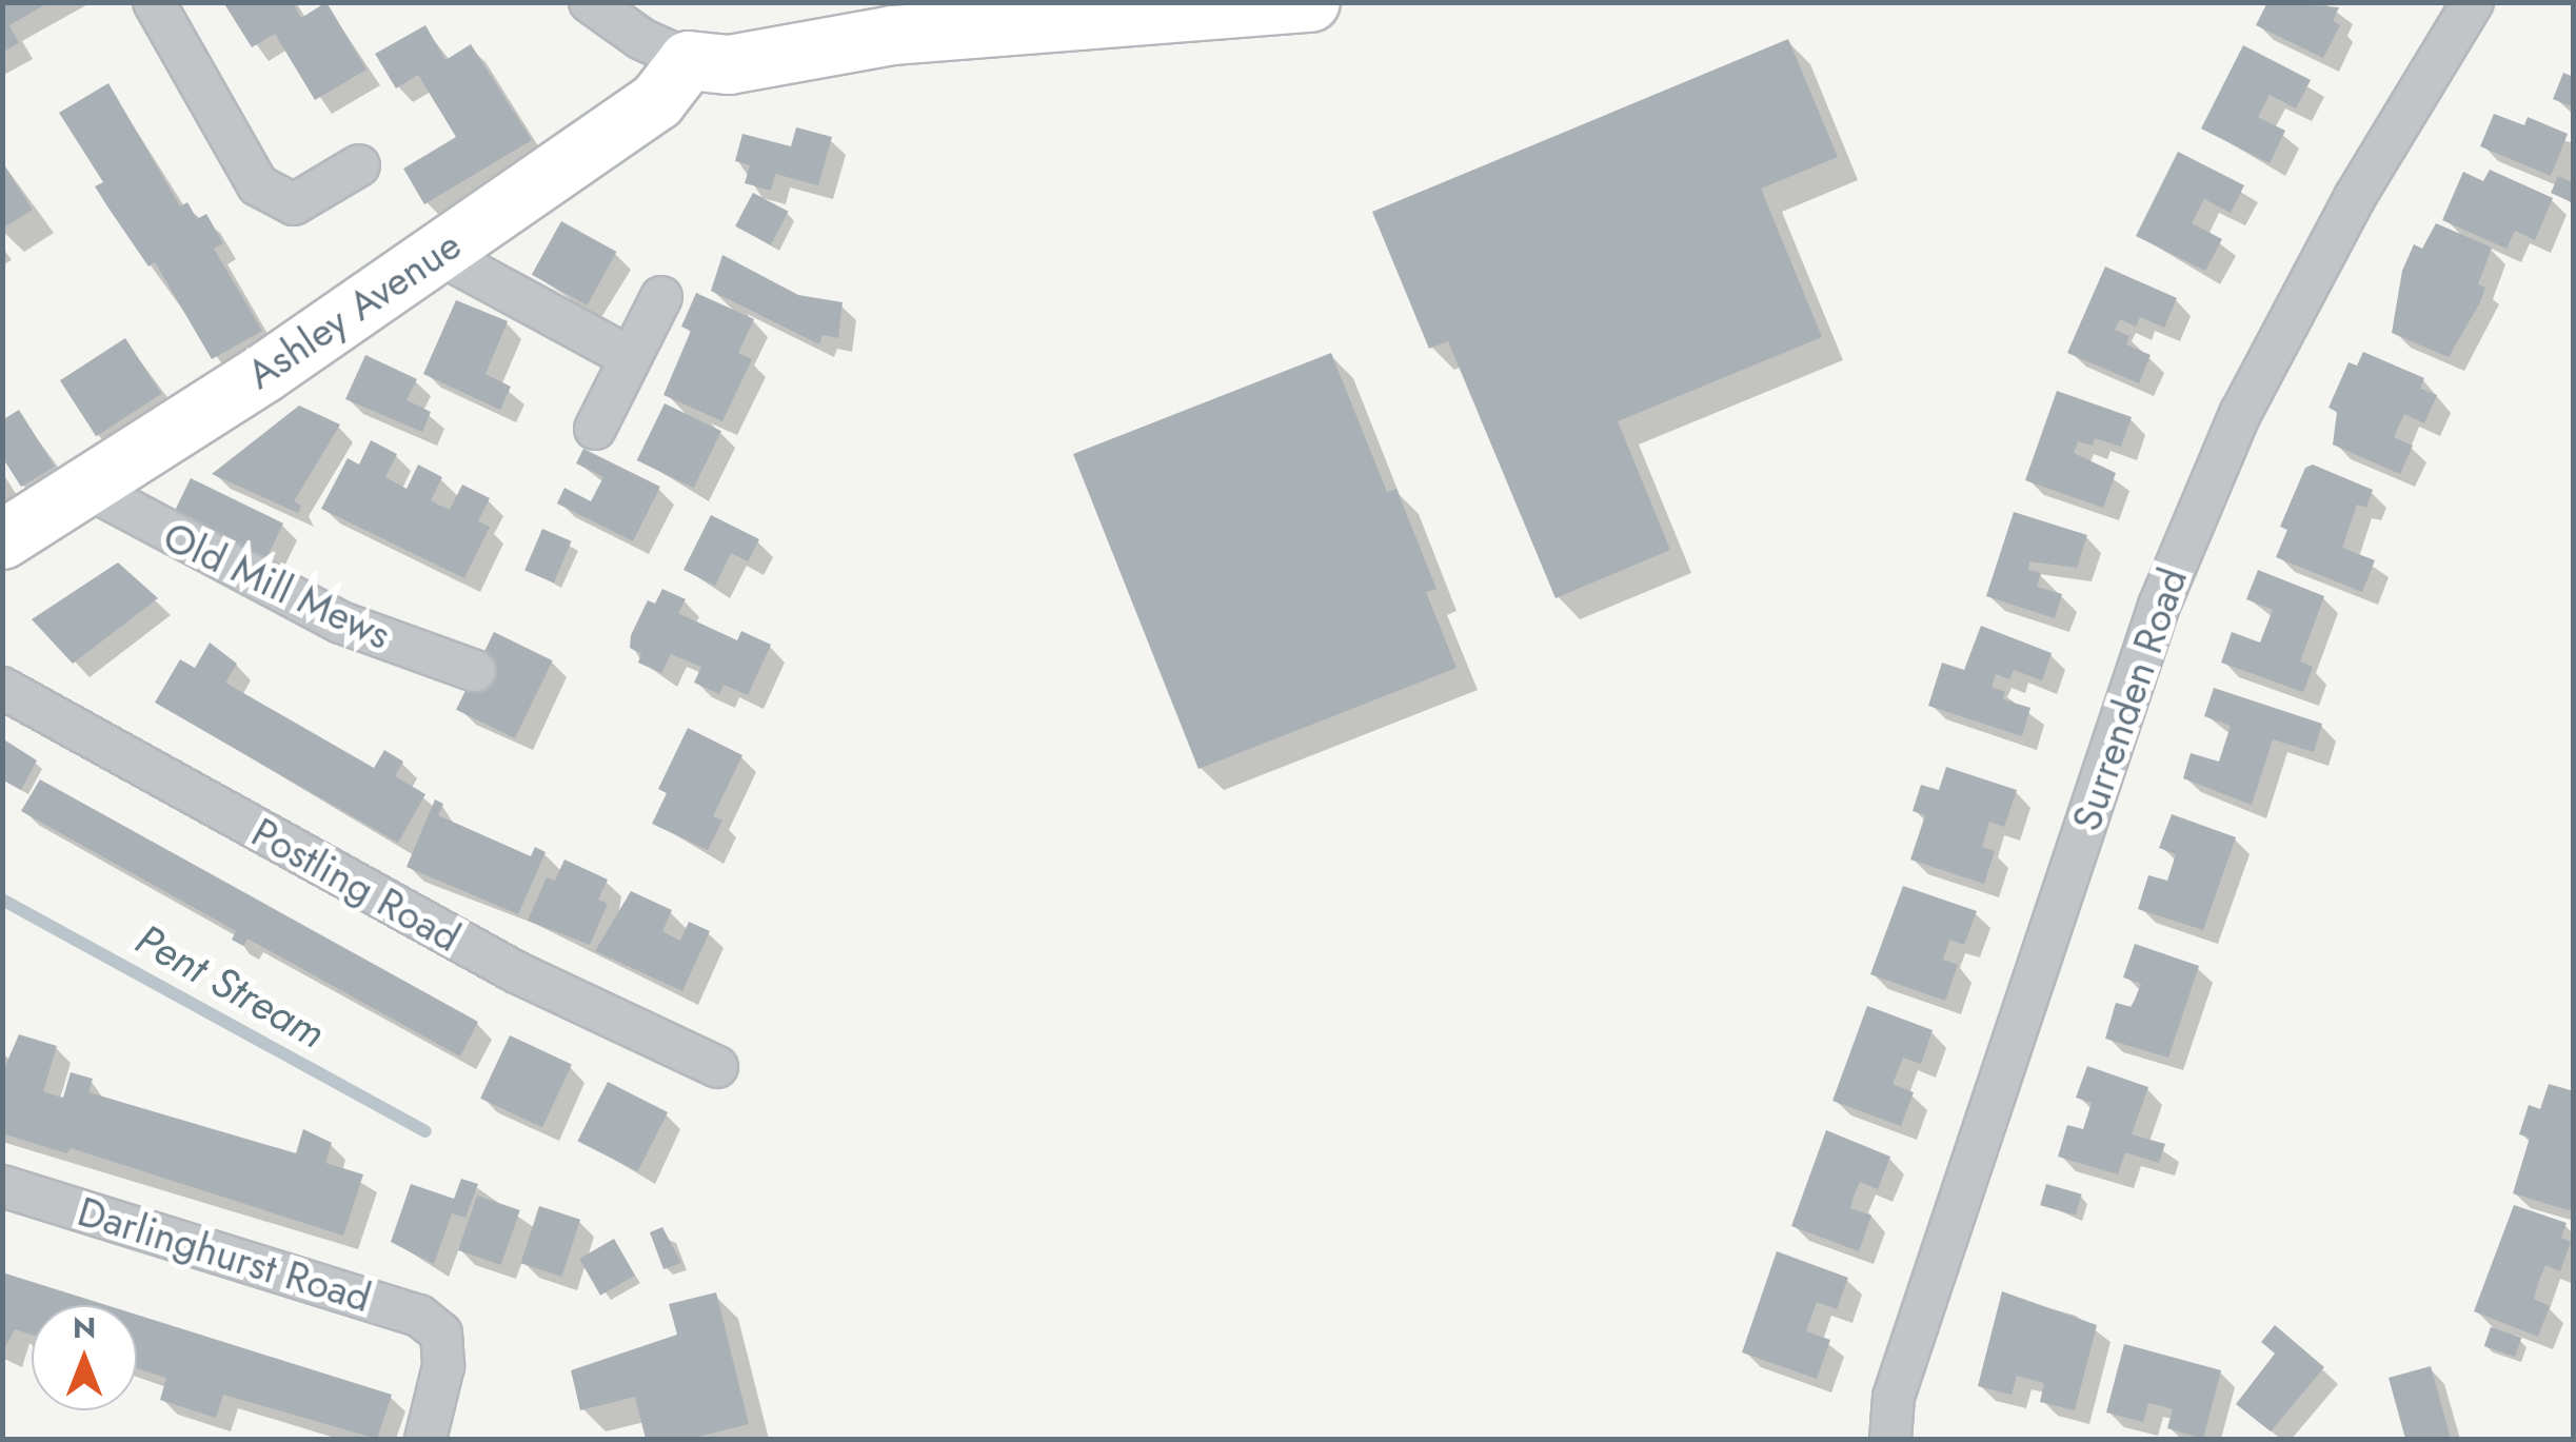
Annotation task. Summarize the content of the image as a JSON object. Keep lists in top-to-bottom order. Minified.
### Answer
{"streets":{"street":["Ashley Avenue","Old Mill Mews","Surrenden Road","Postling Road","Darlinghurst Road"]},"crossings":[["Ashley Avenue","Old Mill Mews"]],"water":["Pent Stream"],"north":"top"}
